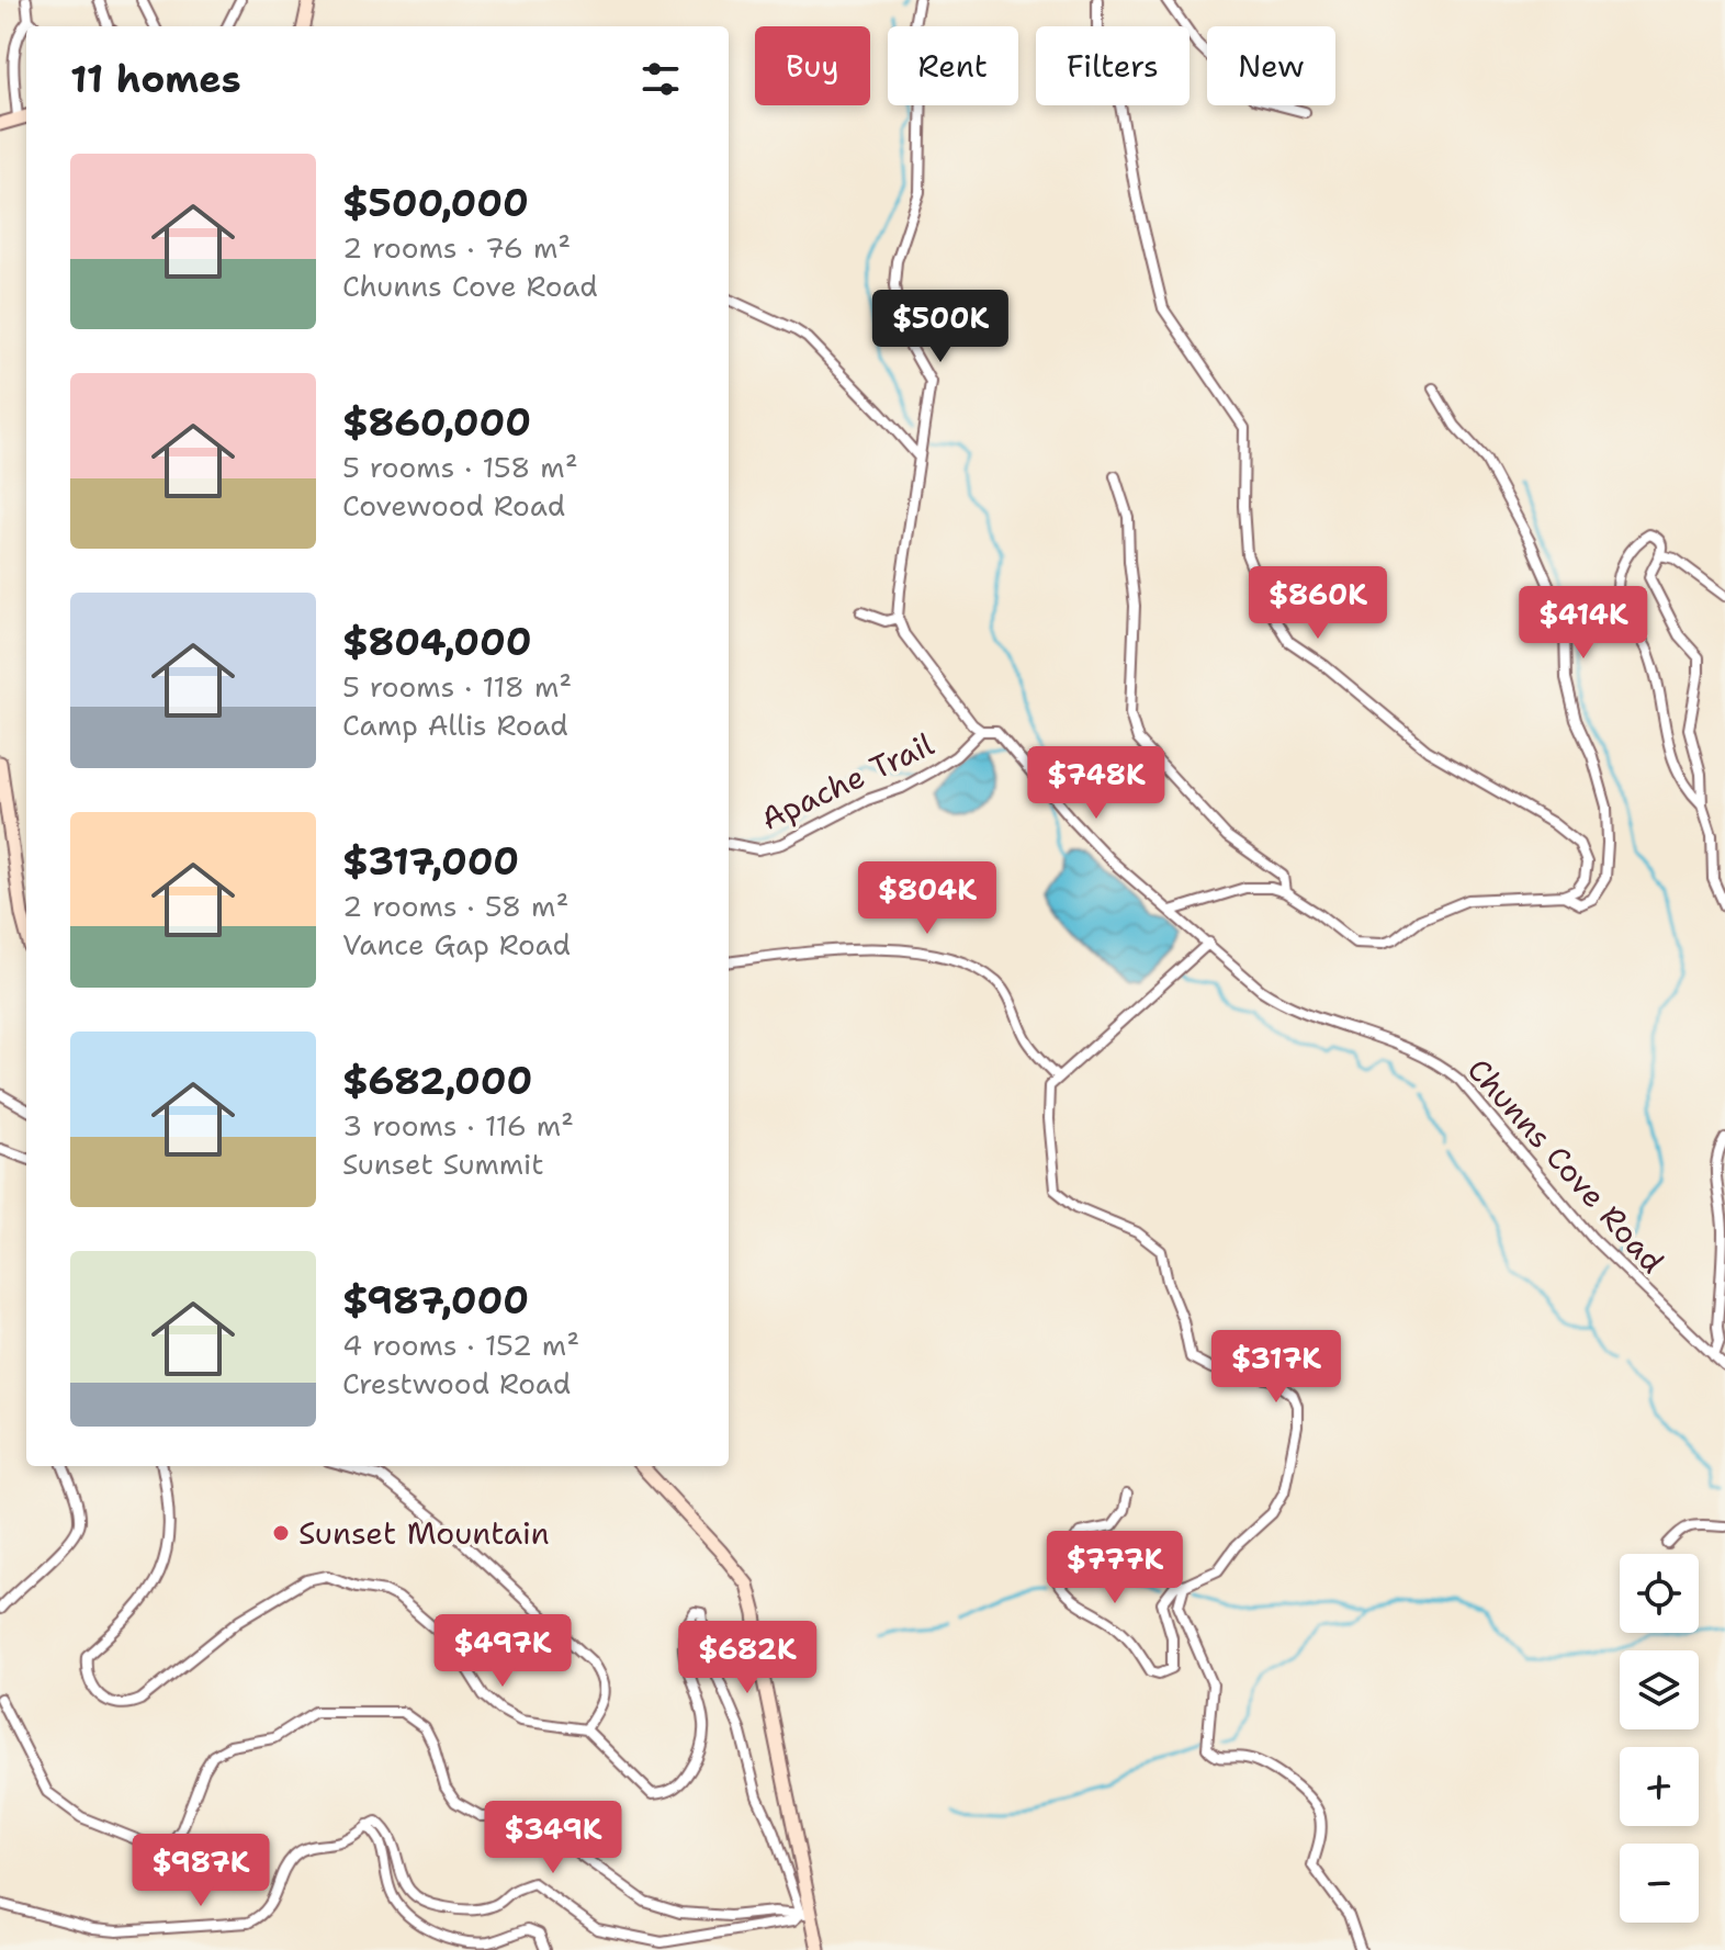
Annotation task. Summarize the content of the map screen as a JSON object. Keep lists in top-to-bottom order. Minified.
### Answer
{"streets":{"street":["Apache Trail","Chunns Cove Road"]},"crossings":[["Apache Trail","Chunns Cove Road"]],"places":["Sunset Mountain"],"page":{"chip":["Buy","Rent","Filters","New"],"heading":"11 homes","list":[{"name":"$500,000","note":"2 rooms · 76 m² · Chunns Cove Road"},{"name":"$860,000","note":"5 rooms · 158 m² · Covewood Road"},{"name":"$804,000","note":"5 rooms · 118 m² · Camp Allis Road"},{"name":"$317,000","note":"2 rooms · 58 m² · Vance Gap Road"},{"name":"$682,000","note":"3 rooms · 116 m² · Sunset Summit"},{"name":"$987,000","note":"4 rooms · 152 m² · Crestwood Road"}],"price":["$500K","$860K","$414K","$748K","$804K","$317K","$777K","$497K","$682K","$349K","$987K"],"map_buttons":["+","−"]}}
